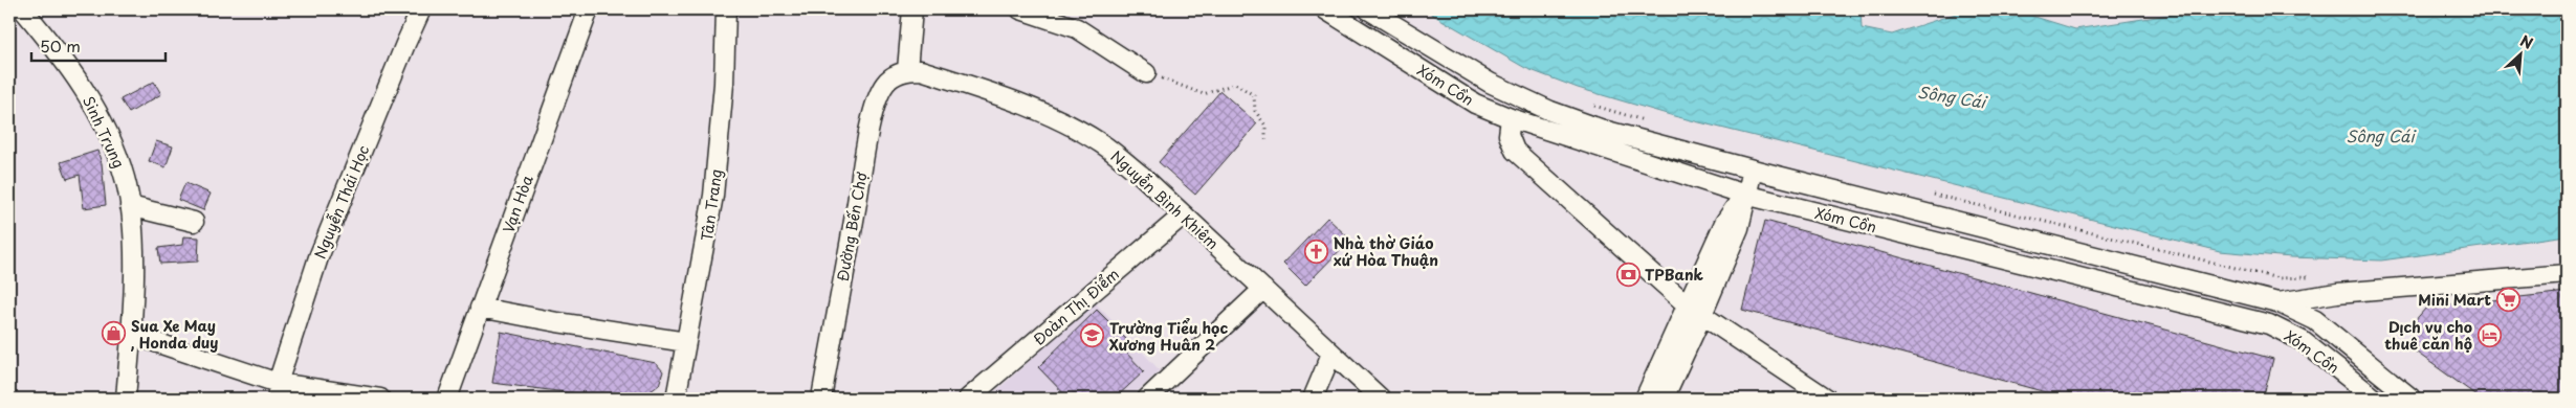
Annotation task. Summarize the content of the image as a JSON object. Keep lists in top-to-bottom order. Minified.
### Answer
{"streets":{"street":["Xóm Cồn","Sinh Trung","Nguyễn Bình Khiêm","Nguyễn Thái Học","Vạn Hòa","Tân Trang","Đường Bến Chợ","Đoàn Thị Điểm"]},"crossings":[["Nguyễn Bình Khiêm","Đường Bến Chợ"],["Nguyễn Bình Khiêm","Đoàn Thị Điểm"]],"water":["Sông Cái"],"places":{"church":["Nhà thờ Giáo xứ Hòa Thuận"],"bank":["TPBank"],"supermarket":["Mini Mart"],"shop":["Sua Xe May , Honda duy"],"hotel":["Dịch vụ cho thuê căn hộ"],"school or university":["Trường Tiểu học Xương Huân 2"]},"scale_bar":"50 m","north":"top right"}
